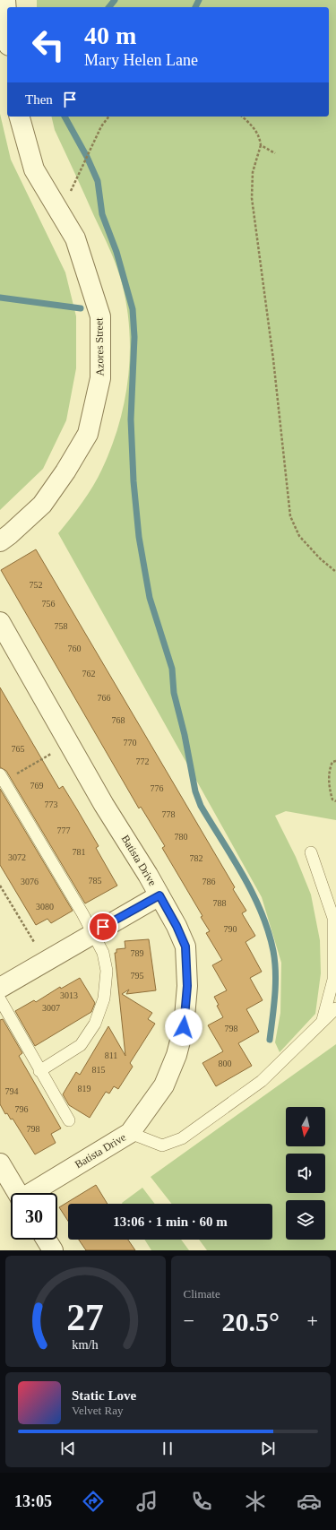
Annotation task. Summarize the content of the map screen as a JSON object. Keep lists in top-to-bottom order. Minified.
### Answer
{"streets":{"street":["Azores Street","Batista Drive"]},"house_numbers":["752","756","758","760","762","766","768","770","765","772","769","776","773","778","777","780","781","3072","782","785","3076","786","788","3080","790","789","795","3013","3007","798","811","800","815","819","794","796","798"],"north":"bottom","page":{"turn":["40 m","Mary Helen Lane"],"then":"Then","limit":"30","trip":"13:06 · 1 min · 60 m","tile":"Climate","heat":["−","20.5°","+"],"song":["Static Love","Velvet Ray"],"tabs":"13:05","gauge":["27","km/h"]}}
